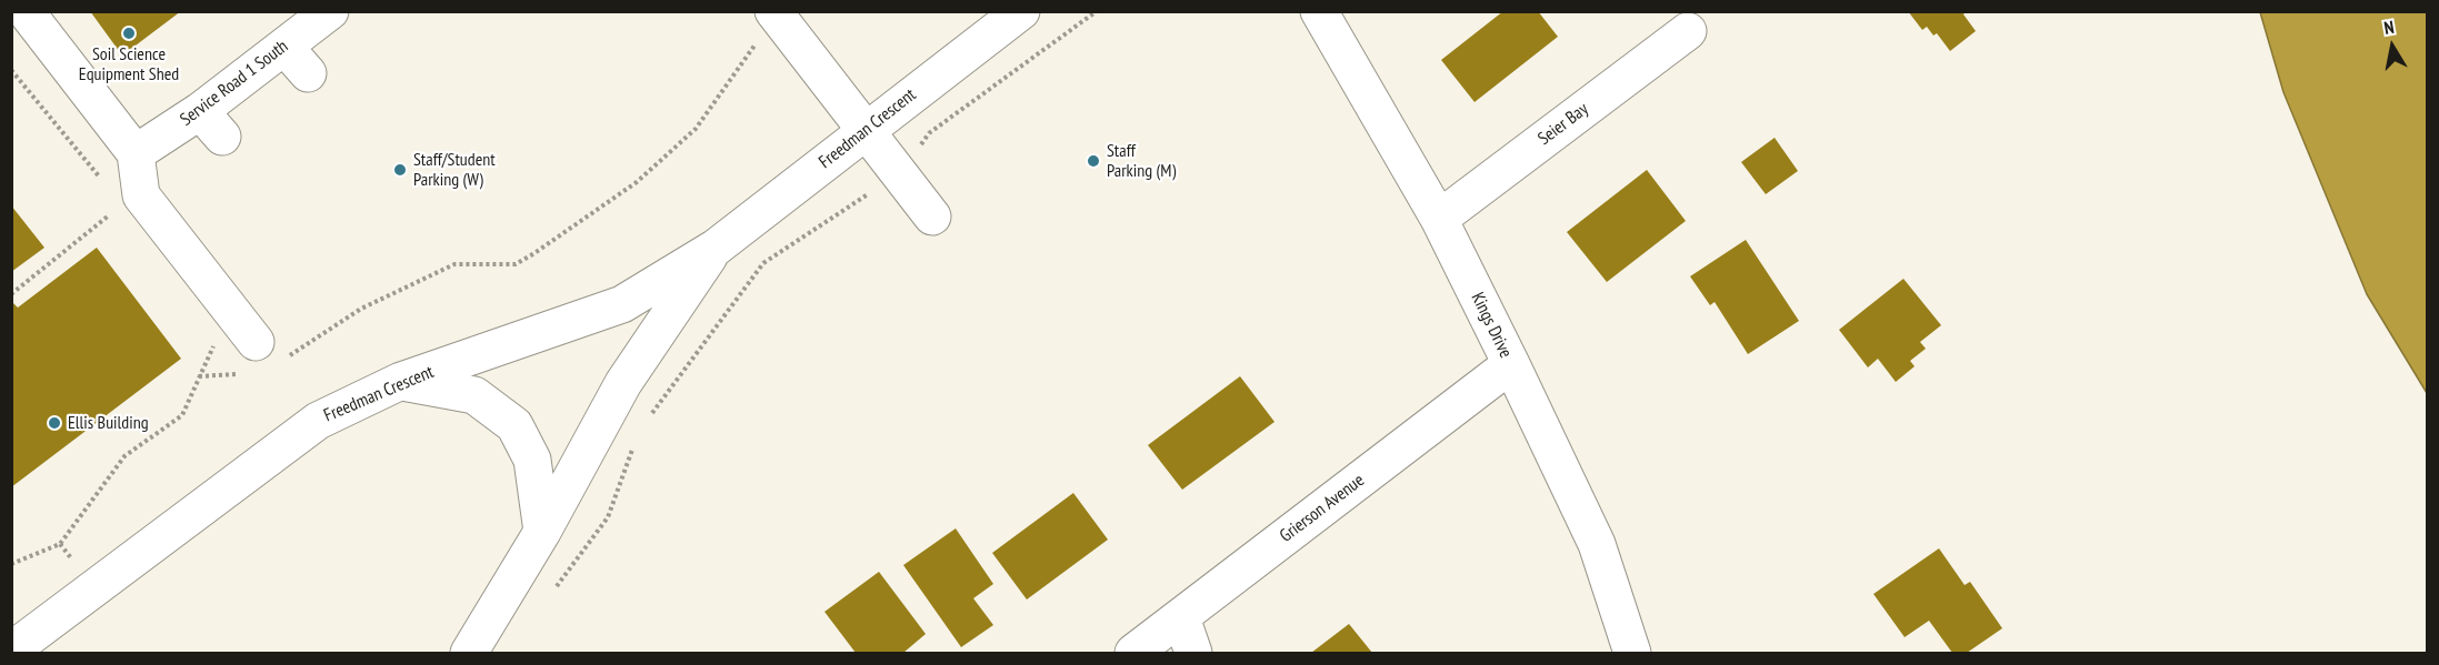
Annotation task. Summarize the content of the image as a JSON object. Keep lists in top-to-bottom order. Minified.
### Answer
{"streets":{"street":["Service Road 1 South","Seier Bay","Freedman Crescent","Kings Drive","Grierson Avenue"]},"crossings":[["Seier Bay","Kings Drive"],["Kings Drive","Grierson Avenue"]],"places":["Soil Science Equipment Shed","Staff Parking (M)","Staff/Student Parking (W)","Ellis Building"],"north":"top"}
